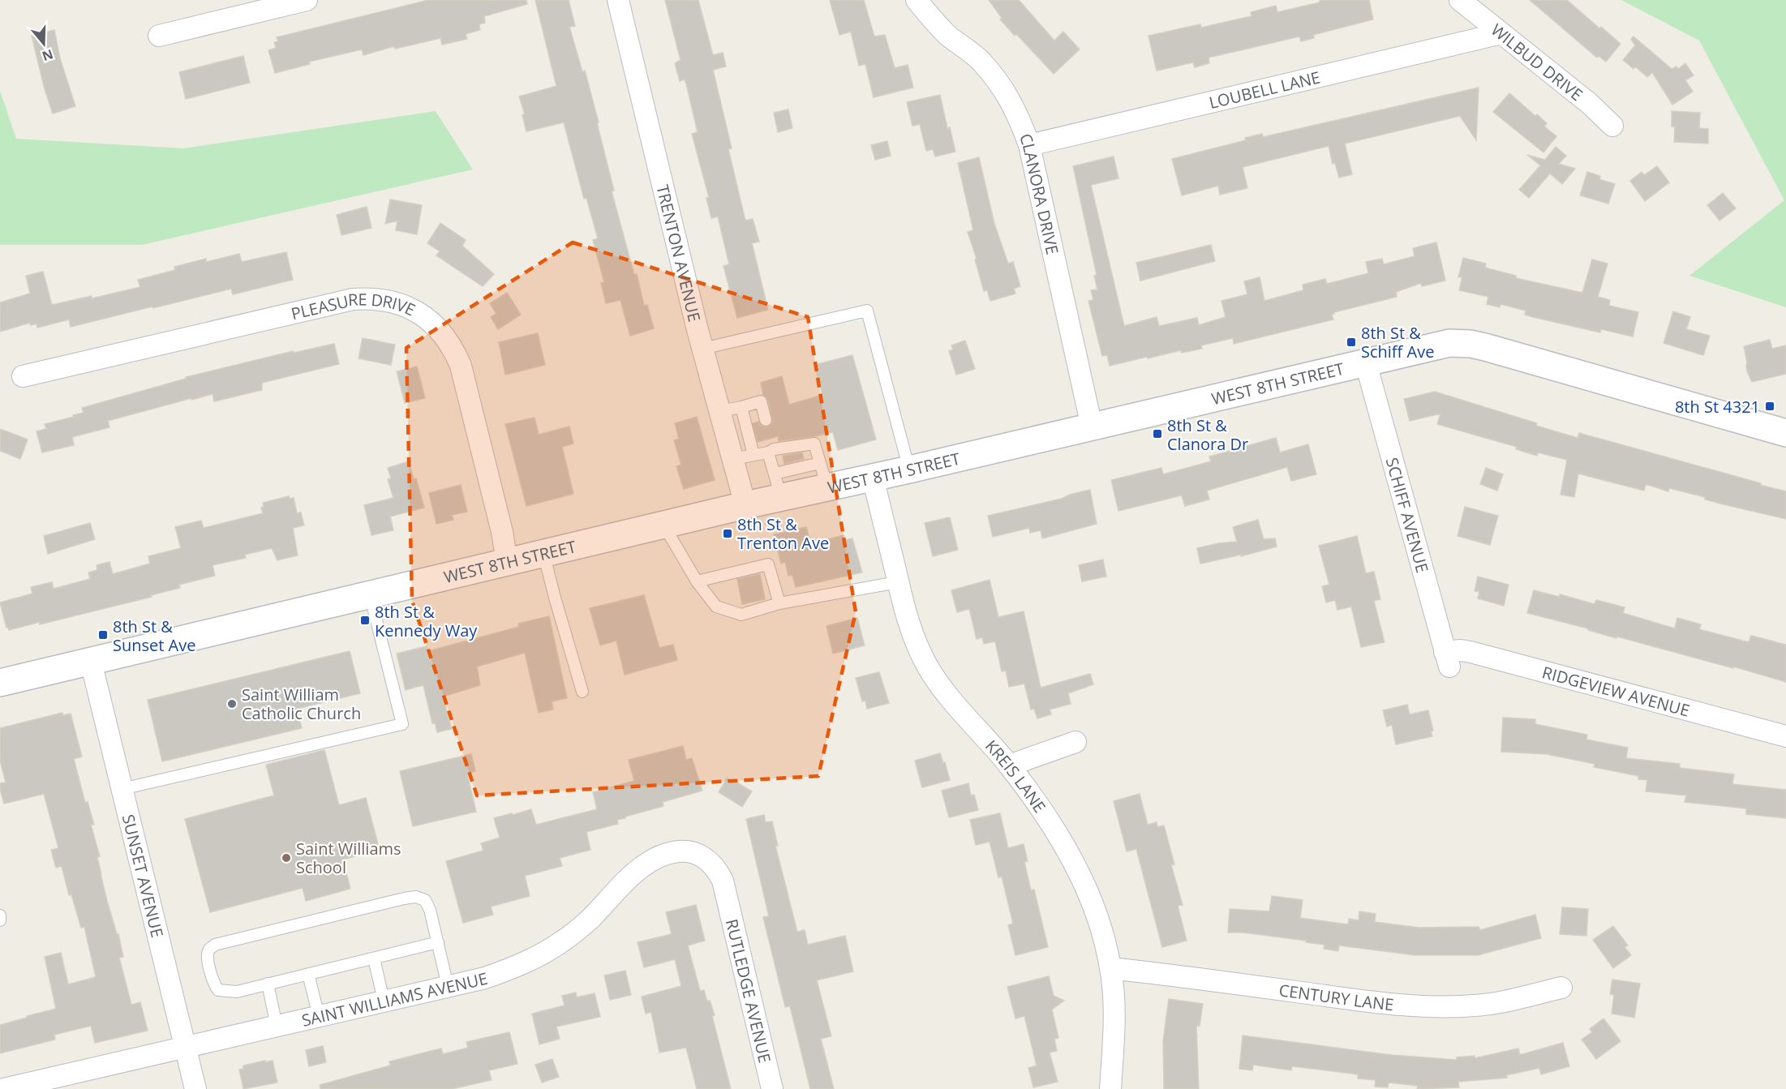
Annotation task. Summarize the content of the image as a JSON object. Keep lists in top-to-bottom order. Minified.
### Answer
{"streets":{"street":["WILBUD DRIVE","LOUBELL LANE","CLANORA DRIVE","TRENTON AVENUE","PLEASURE DRIVE","WEST 8TH STREET","SCHIFF AVENUE","RIDGEVIEW AVENUE","KREIS LANE","SUNSET AVENUE","RUTLEDGE AVENUE","CENTURY LANE","SAINT WILLIAMS AVENUE"]},"crossings":[["WILBUD DRIVE","LOUBELL LANE"],["LOUBELL LANE","CLANORA DRIVE"],["CLANORA DRIVE","WEST 8TH STREET"],["TRENTON AVENUE","WEST 8TH STREET"],["PLEASURE DRIVE","WEST 8TH STREET"],["WEST 8TH STREET","SCHIFF AVENUE"],["WEST 8TH STREET","KREIS LANE"],["WEST 8TH STREET","SUNSET AVENUE"],["SCHIFF AVENUE","RIDGEVIEW AVENUE"],["KREIS LANE","CENTURY LANE"],["SUNSET AVENUE","SAINT WILLIAMS AVENUE"],["RUTLEDGE AVENUE","SAINT WILLIAMS AVENUE"]],"places":{"transit":["8th St & Schiff Ave","8th St 4321","8th St & Clanora Dr","8th St & Trenton Ave","8th St & Kennedy Way","8th St & Sunset Ave"],"other":["Saint William Catholic Church","Saint Williams School"]},"north":"bottom"}
